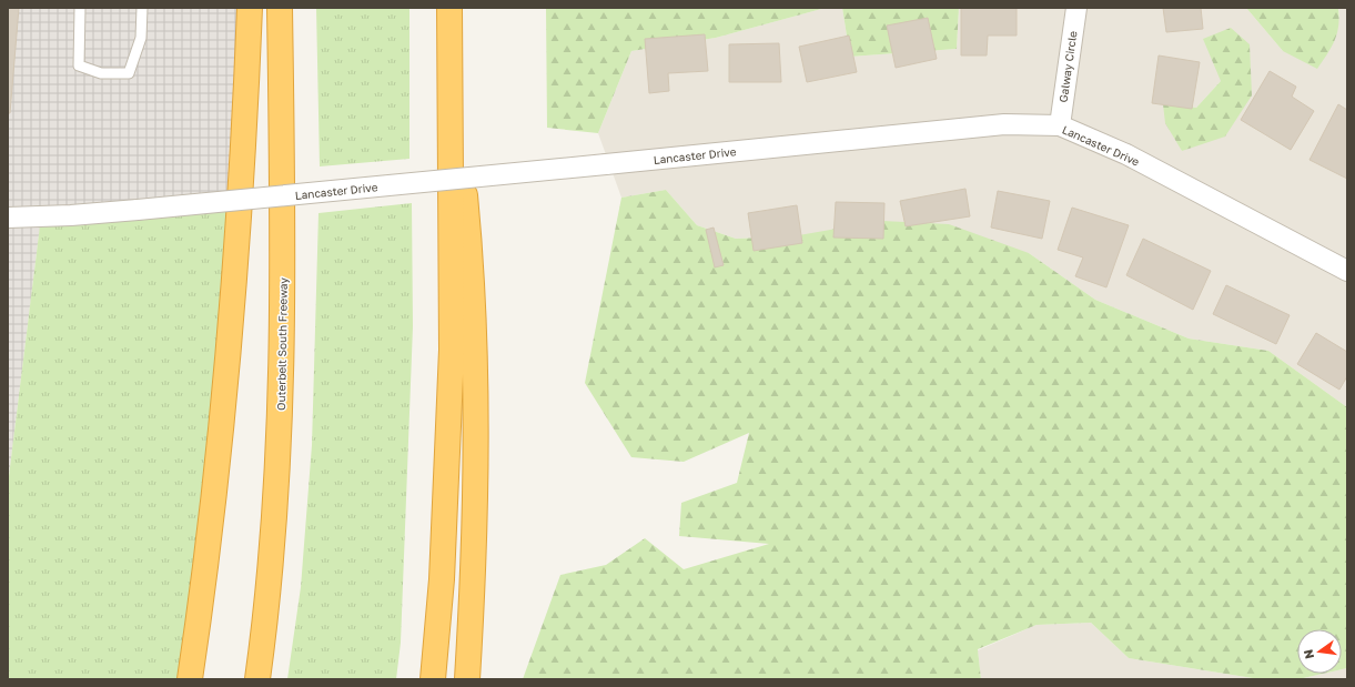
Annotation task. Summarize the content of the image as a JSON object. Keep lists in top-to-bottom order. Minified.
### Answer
{"streets":{"highway":["Outerbelt South Freeway"],"street":["Galway Circle","Lancaster Drive"]},"crossings":[["Galway Circle","Lancaster Drive"]],"north":"left"}
